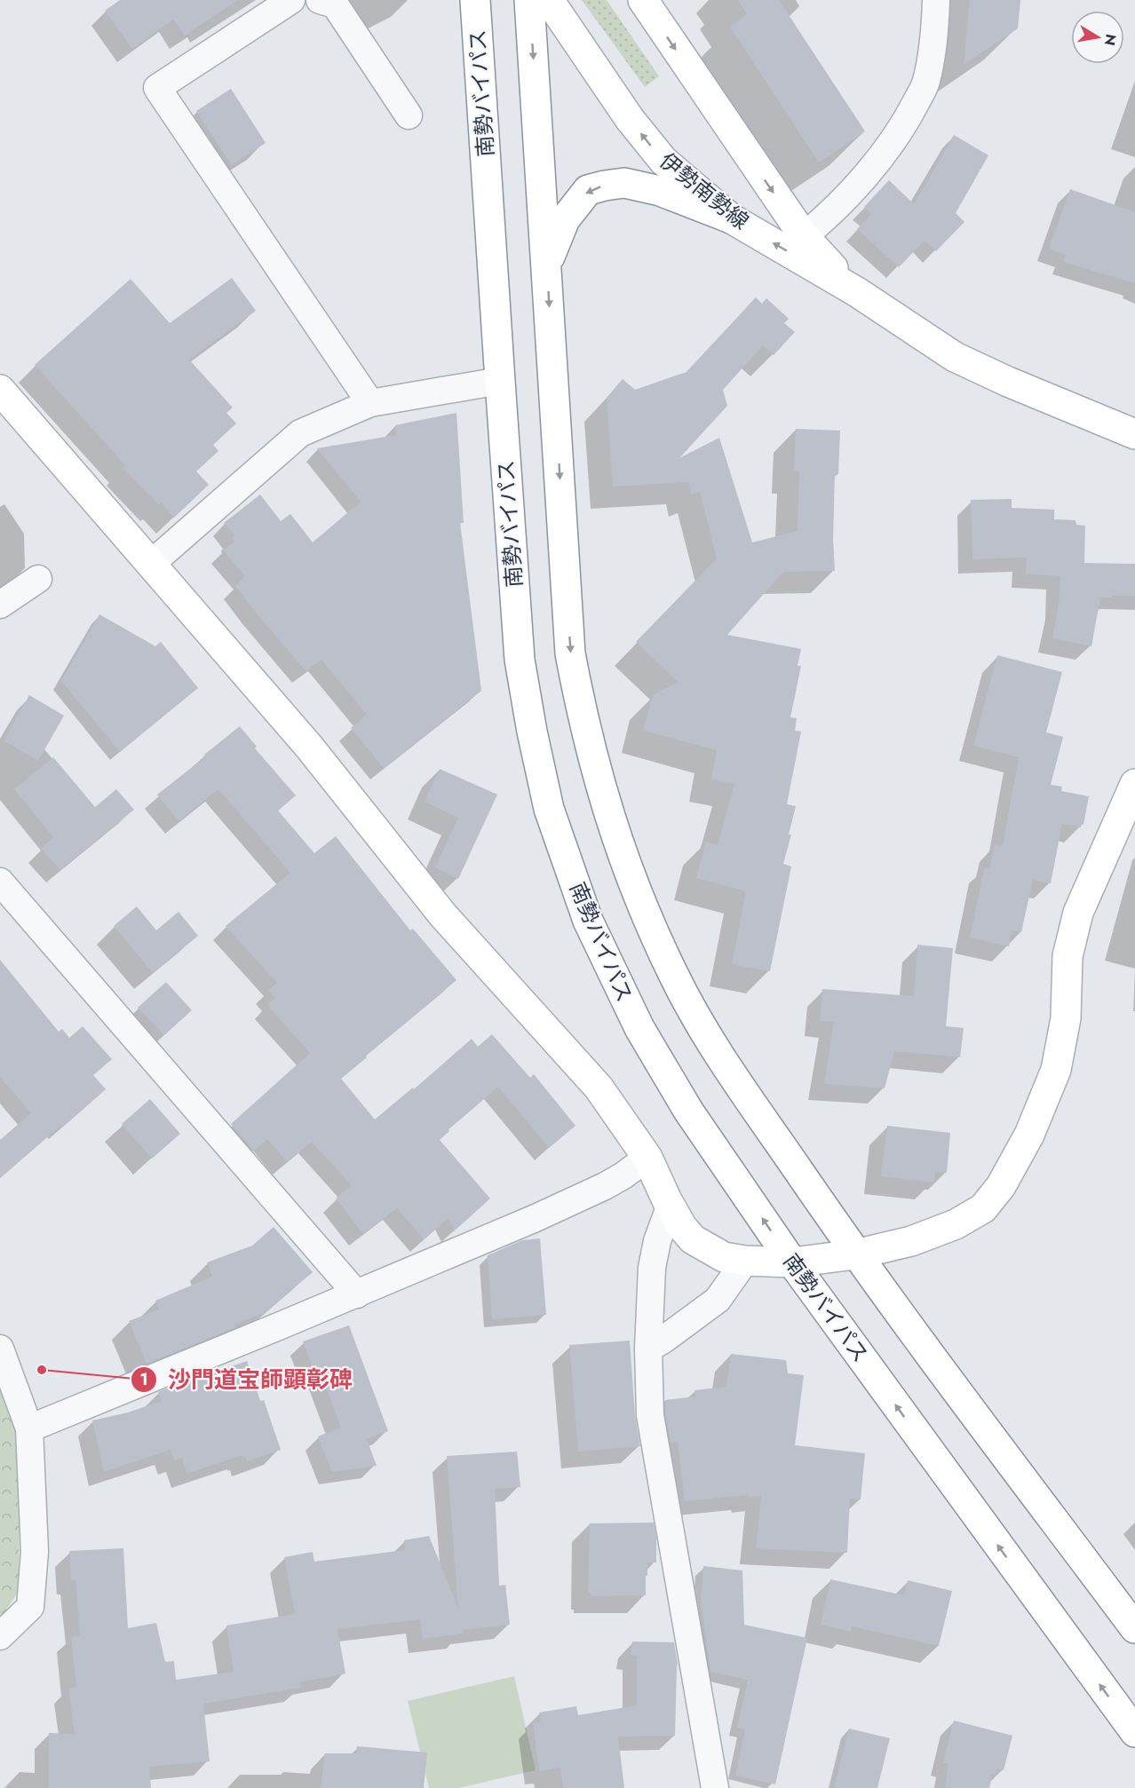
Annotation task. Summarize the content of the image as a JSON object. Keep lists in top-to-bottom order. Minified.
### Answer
{"streets":{"main road":["南勢バイパス","伊勢南勢線"]},"places":["沙門道宝師顕彰碑"],"north":"right"}
